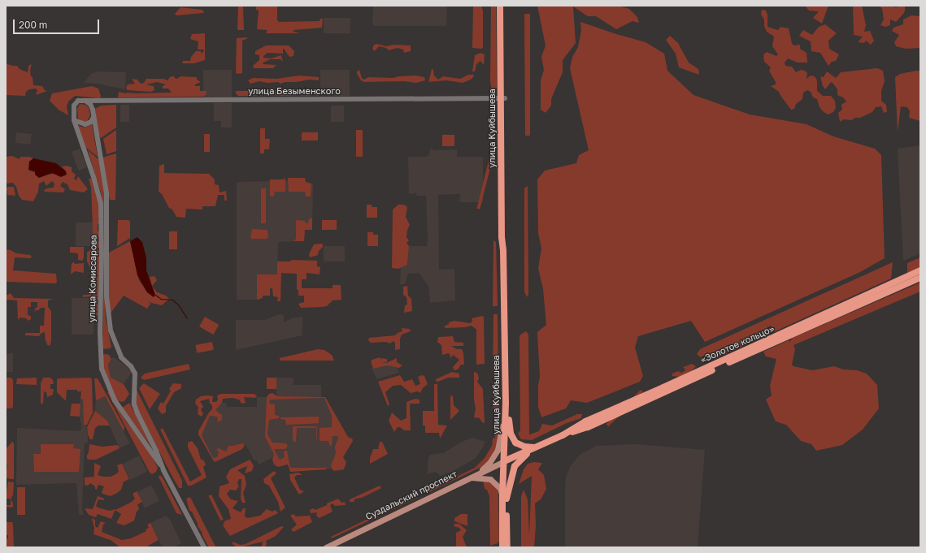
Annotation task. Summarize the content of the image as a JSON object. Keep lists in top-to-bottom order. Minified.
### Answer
{"streets":{"highway":["улица Куйбышева","«Золотое кольцо»"],"main road":["улица Безыменского","улица Комиссарова","Суздальский проспект"]},"crossings":[["улица Безыменского","улица Куйбышева"],["улица Безыменского","улица Комиссарова"],["улица Куйбышева","«Золотое кольцо»"],["улица Куйбышева","Суздальский проспект"],["«Золотое кольцо»","Суздальский проспект"]],"scale_bar":"200 m"}
